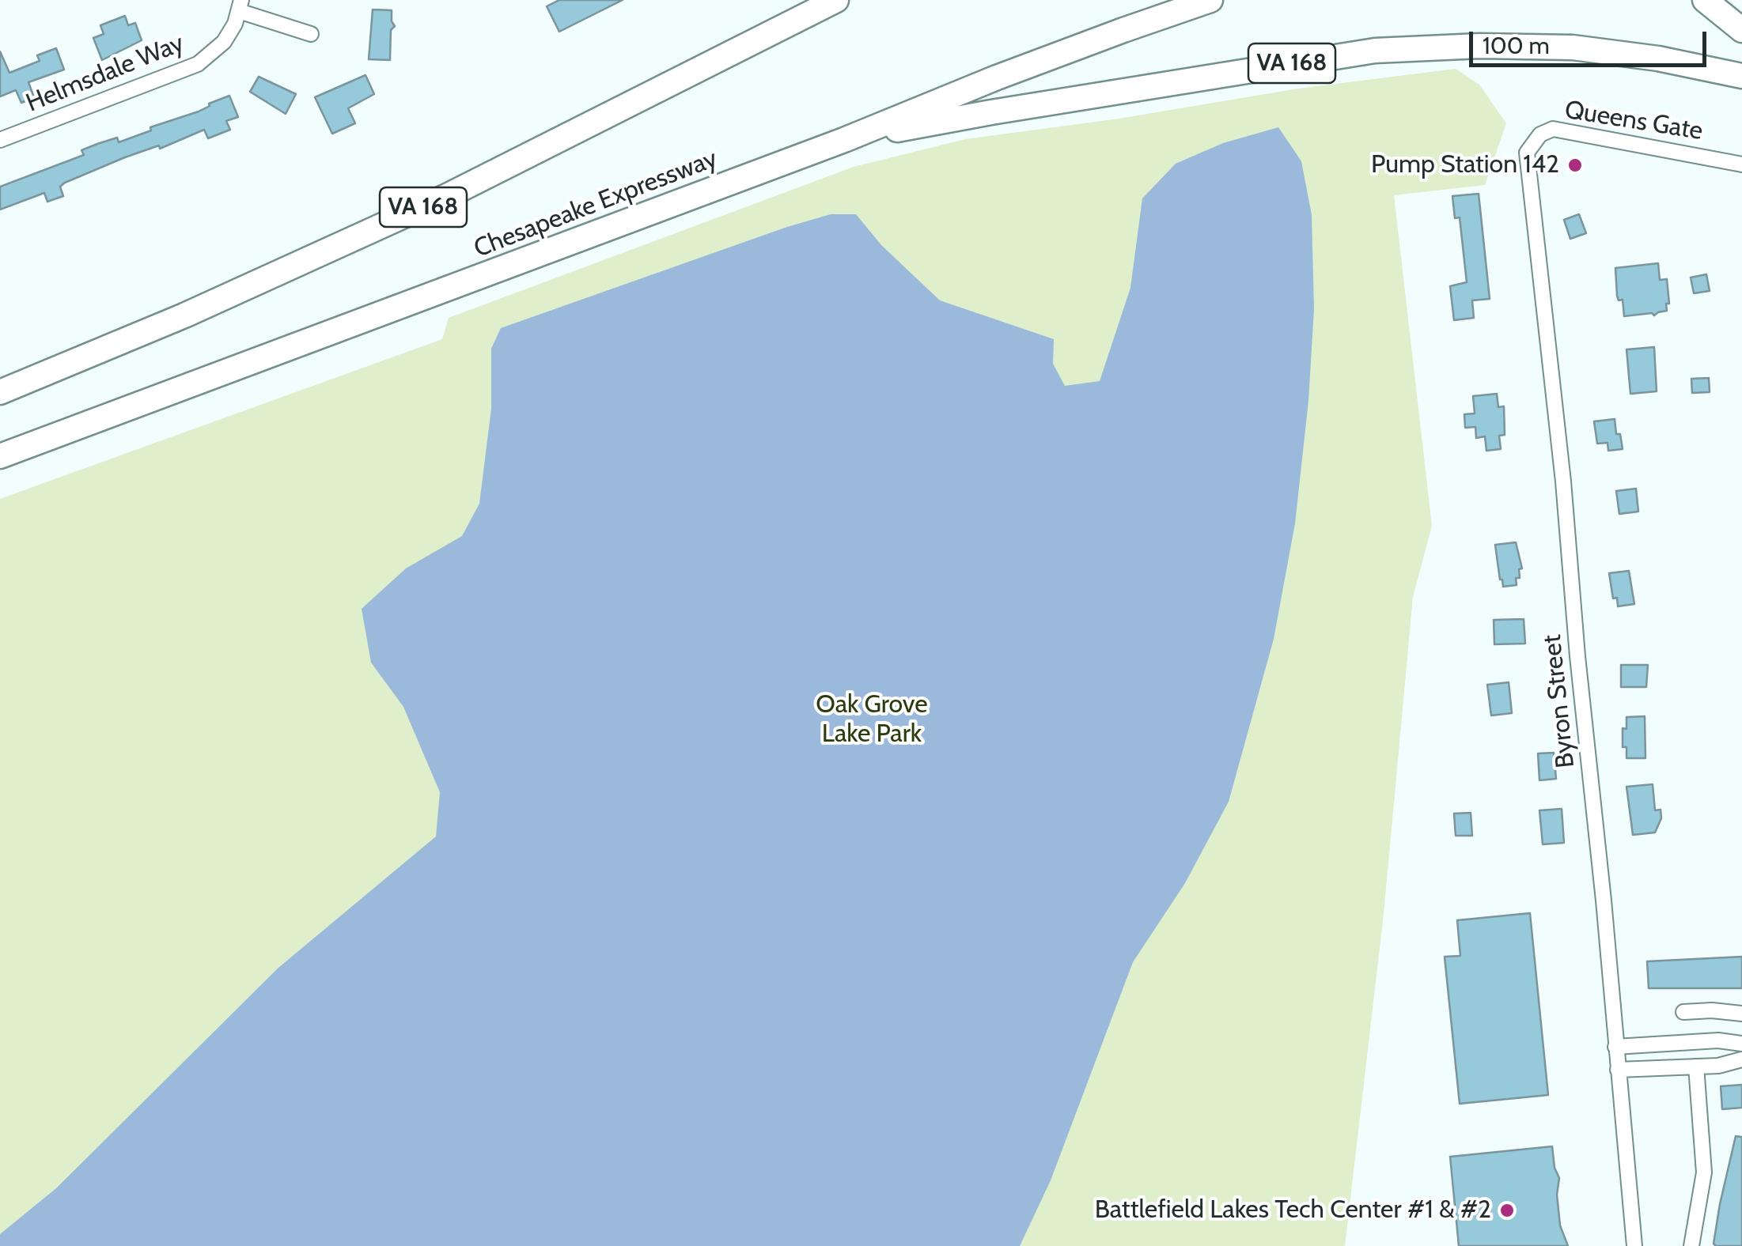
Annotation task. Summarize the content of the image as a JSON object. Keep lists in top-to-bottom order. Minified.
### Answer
{"streets":{"highway":["VA 168","Chesapeake Expressway"],"street":["Helmsdale Way","Queens Gate","Byron Street"]},"crossings":[["VA 168","Chesapeake Expressway"],["Queens Gate","Byron Street"]],"parks":["Oak Grove Lake Park"],"places":["Pump Station 142","Battlefield Lakes Tech Center #1 & #2"],"scale_bar":"100 m"}
